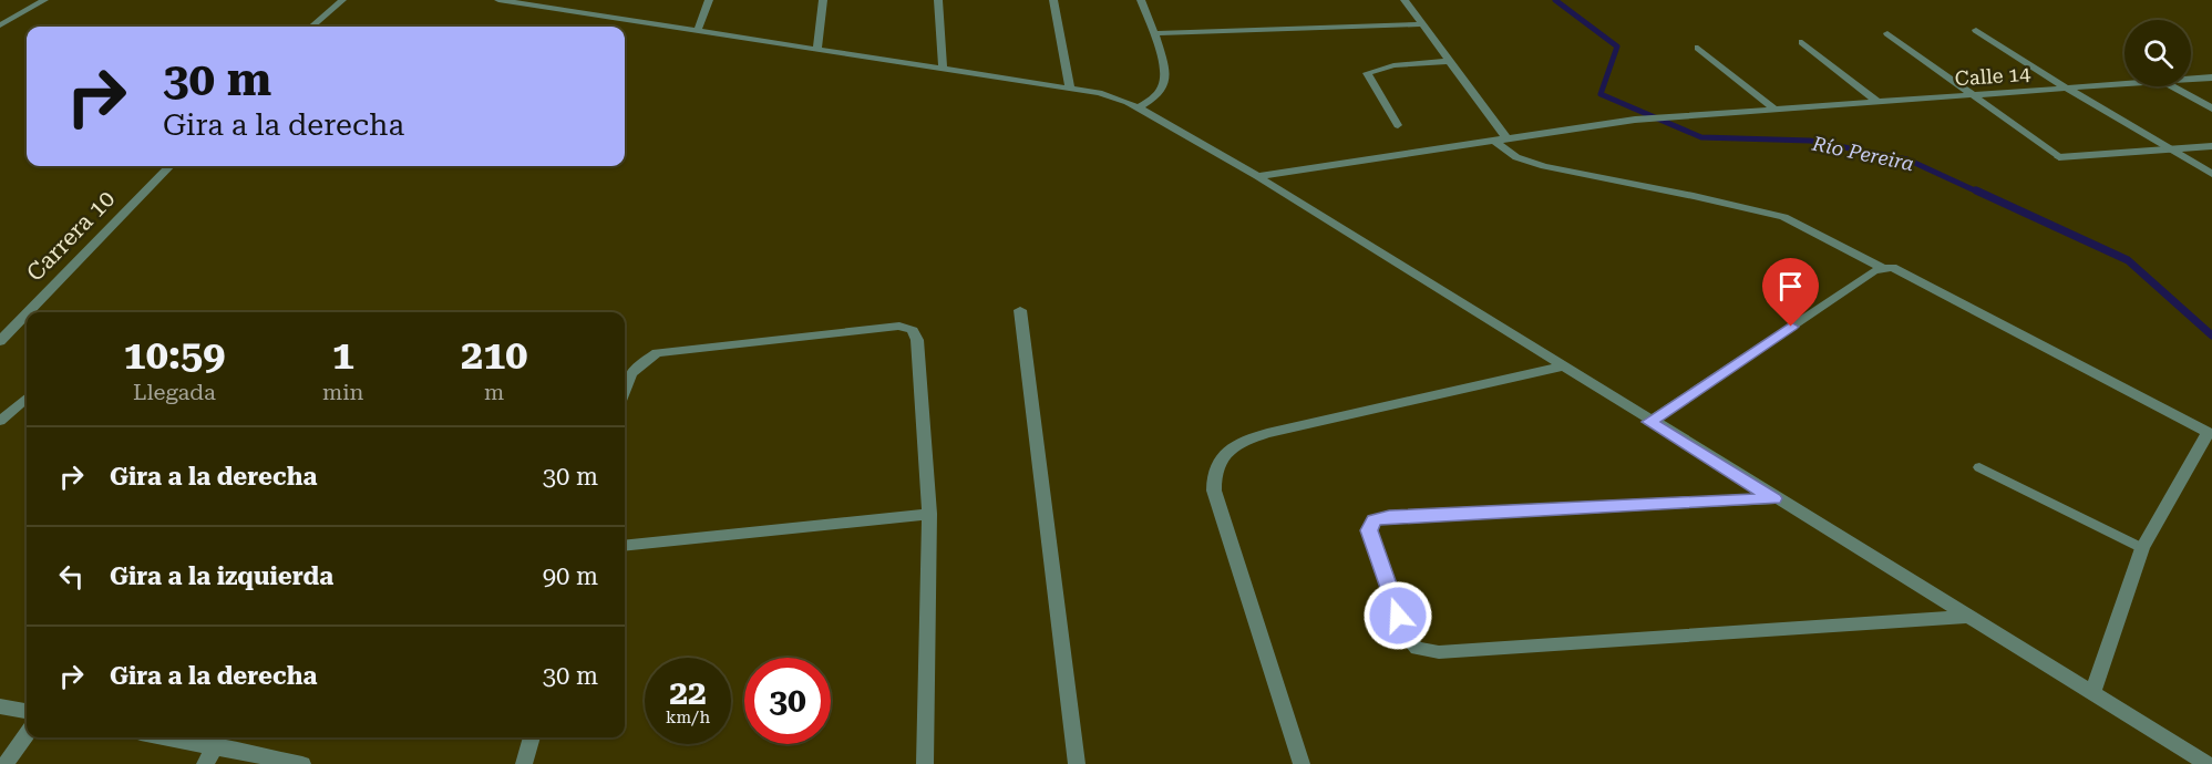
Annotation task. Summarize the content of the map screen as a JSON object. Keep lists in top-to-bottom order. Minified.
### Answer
{"streets":{"street":["Calle 14","Carrera 10"]},"water":["Río Pereira"],"page":{"turn":["30 m","Gira a la derecha"],"eta":["10:59","Llegada","1","min","210","m"],"list":[{"name":"Gira a la derecha","value":"30 m"},{"name":"Gira a la izquierda","value":"90 m"},{"name":"Gira a la derecha","value":"30 m"}],"speed":"22 km/h","limit":"30"}}
